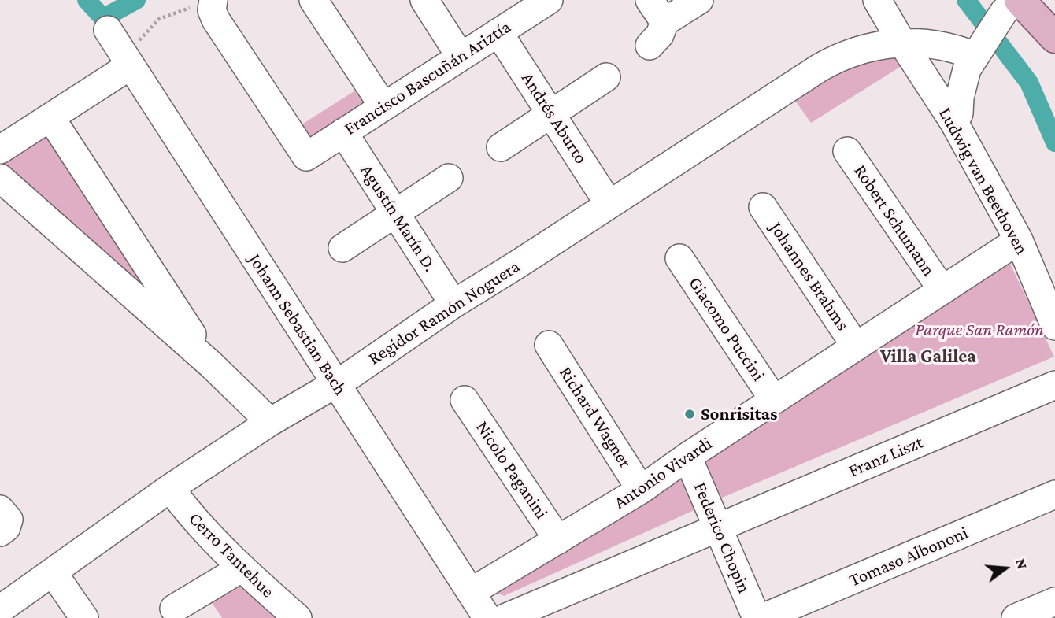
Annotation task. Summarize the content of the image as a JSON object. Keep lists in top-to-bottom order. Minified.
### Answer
{"streets":{"street":["Francisco Bascuñán Ariztía","Andrés Aburto","Ludwig van Beethoven","Agustín Marín D.","Robert Schumann","Johannes Brahms","Regidor Ramón Noguera","Johann Sebastian Bach","Giacomo Puccini","Richard Wagner","Franz Liszt","Nicolo Paganini","Antonio Vivardi","Federico Chopin","Cerro Tantehue","Tomaso Albononi"]},"crossings":[["Francisco Bascuñán Ariztía","Andrés Aburto"],["Francisco Bascuñán Ariztía","Agustín Marín D."],["Andrés Aburto","Regidor Ramón Noguera"],["Ludwig van Beethoven","Regidor Ramón Noguera"],["Ludwig van Beethoven","Antonio Vivardi"],["Agustín Marín D.","Regidor Ramón Noguera"],["Robert Schumann","Antonio Vivardi"],["Johannes Brahms","Antonio Vivardi"],["Regidor Ramón Noguera","Johann Sebastian Bach"],["Regidor Ramón Noguera","Cerro Tantehue"],["Johann Sebastian Bach","Antonio Vivardi"],["Giacomo Puccini","Antonio Vivardi"],["Richard Wagner","Antonio Vivardi"],["Franz Liszt","Federico Chopin"],["Nicolo Paganini","Antonio Vivardi"],["Antonio Vivardi","Federico Chopin"]],"districts":["Villa Galilea"],"parks":["Parque San Ramón"],"places":["Sonrisitas"],"north":"right"}
